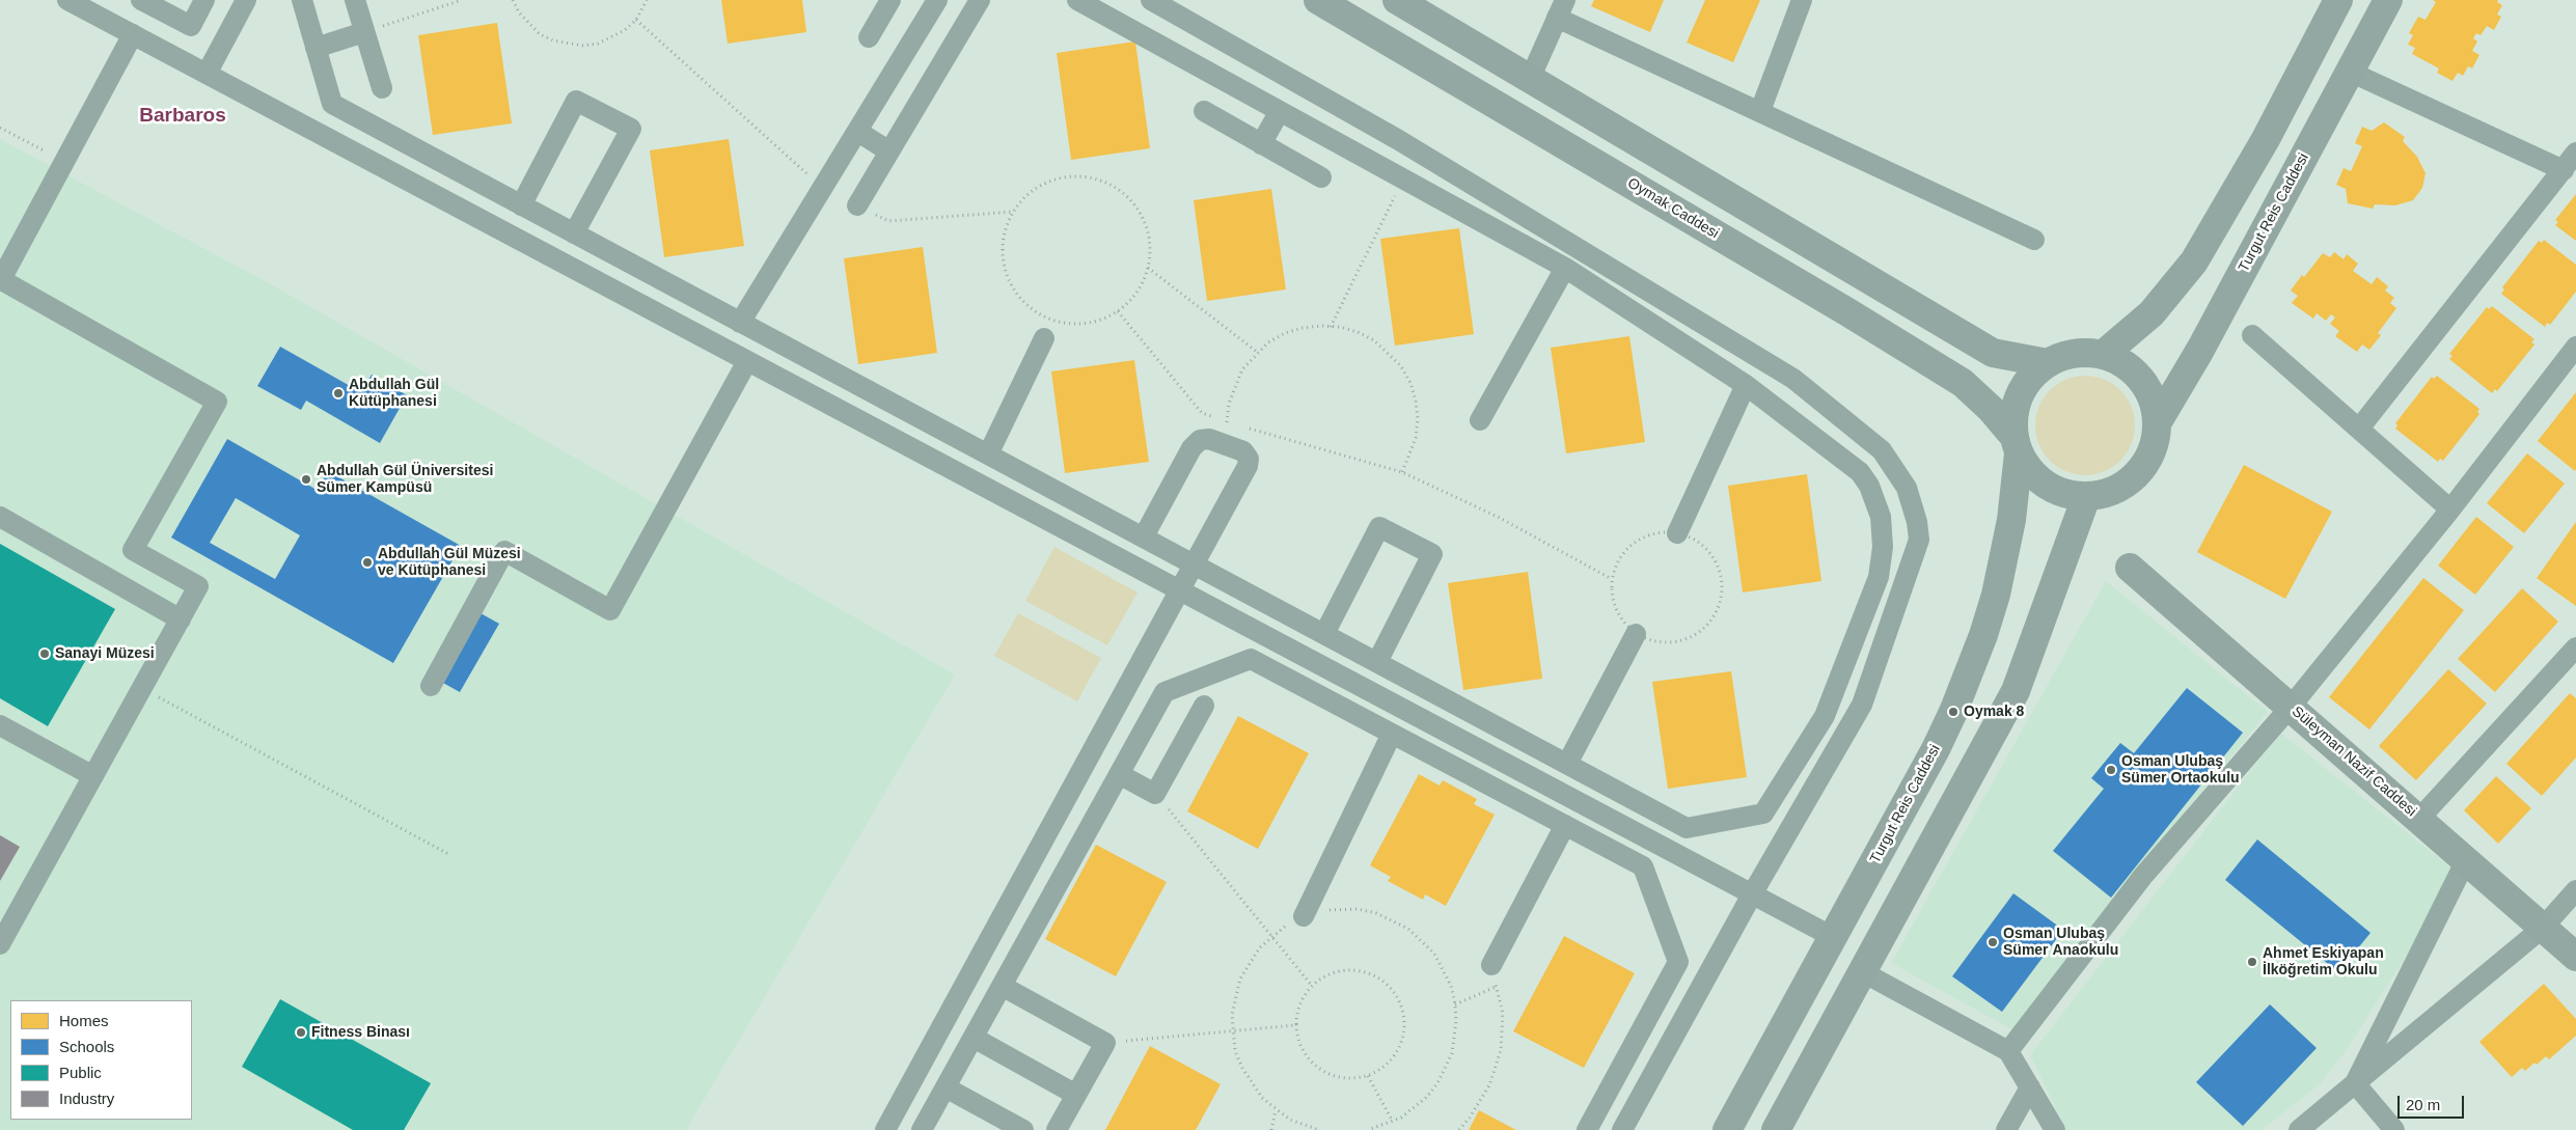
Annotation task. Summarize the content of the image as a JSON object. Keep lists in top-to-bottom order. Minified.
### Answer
{"streets":{"street":["Oymak Caddesi","Turgut Reis Caddesi","Süleyman Nazif Caddesi"]},"crossings":[["Oymak Caddesi","Turgut Reis Caddesi"]],"districts":["Barbaros"],"places":["Abdullah Gül Kütüphanesi","Abdullah Gül Üniversitesi Sümer Kampüsü","Abdullah Gül Müzesi ve Kütüphanesi","Sanayi Müzesi","Oymak 8","Osman Ulubaş Sümer Ortaokulu","Osman Ulubaş Sümer Anaokulu","Ahmet Eskiyapan İlköğretim Okulu","Fitness Binası"],"legend":["Homes","Schools","Public","Industry"],"scale_bar":"20 m"}
